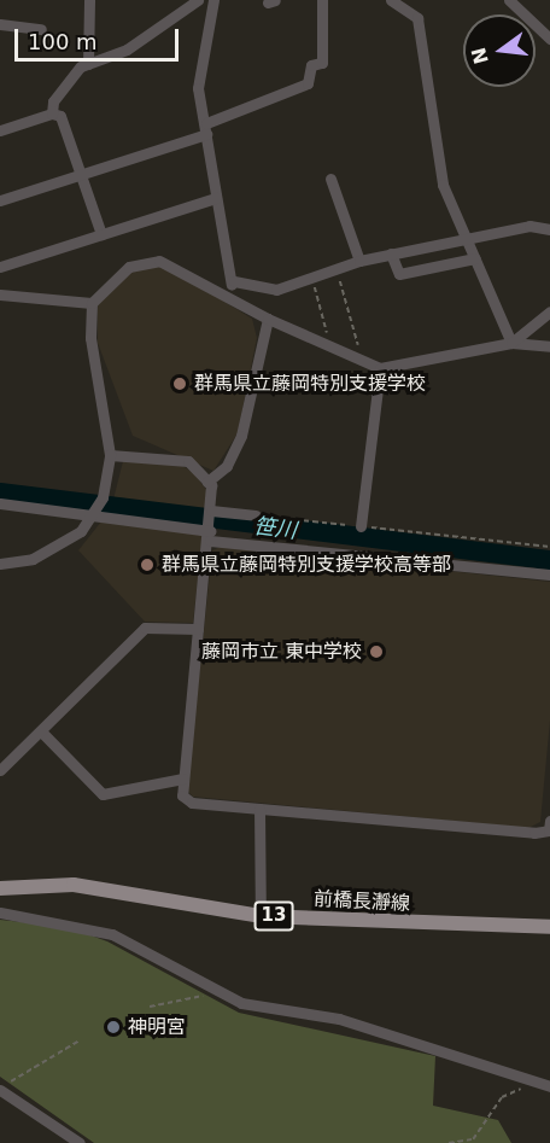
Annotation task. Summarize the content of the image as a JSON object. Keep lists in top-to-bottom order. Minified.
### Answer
{"streets":{"main road":["前橋長瀞線","13"]},"water":["笹川"],"places":["群馬県立藤岡特別支援学校","群馬県立藤岡特別支援学校高等部","藤岡市立 東中学校","神明宮"],"scale_bar":"100 m","north":"left"}
